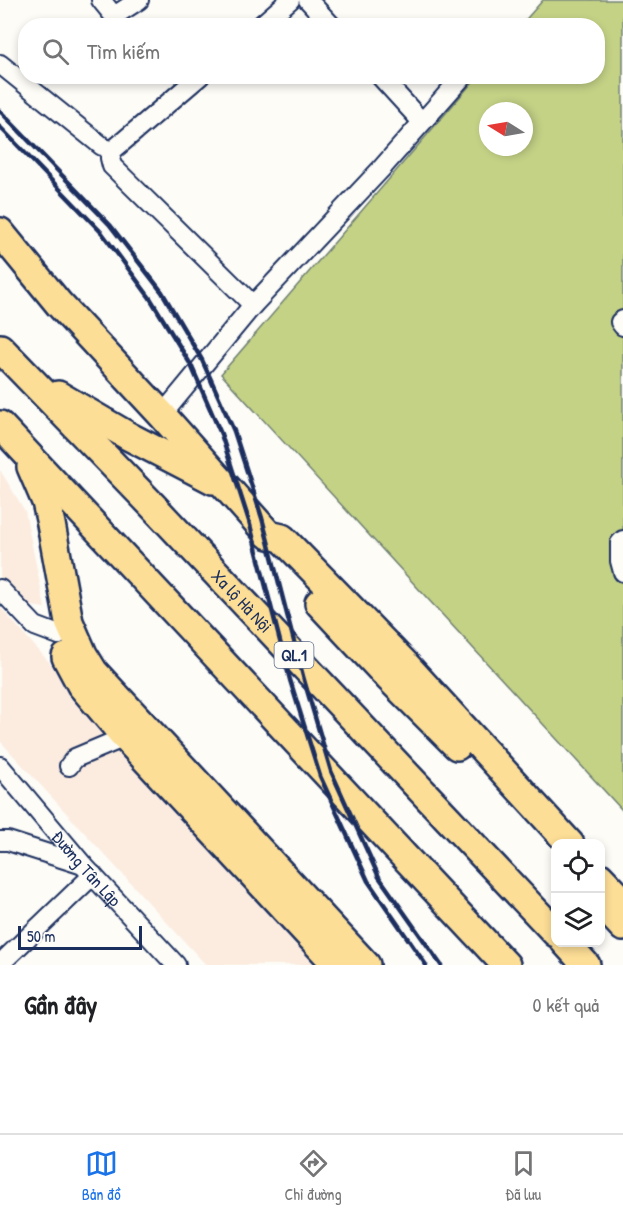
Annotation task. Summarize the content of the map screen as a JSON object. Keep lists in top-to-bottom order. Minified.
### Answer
{"streets":{"highway":["Xa lộ Hà Nội","QL.1"],"street":["Đường Tân Lập"]},"crossings":[["Xa lộ Hà Nội","QL.1"]],"scale_bar":"50 m","north":"left","page":{"search":"Tìm kiếm","scale":"50 m","heading":["Gần đây","0 kết quả"],"nav":["Bản đồ","Chỉ đường","Đã lưu"]}}
